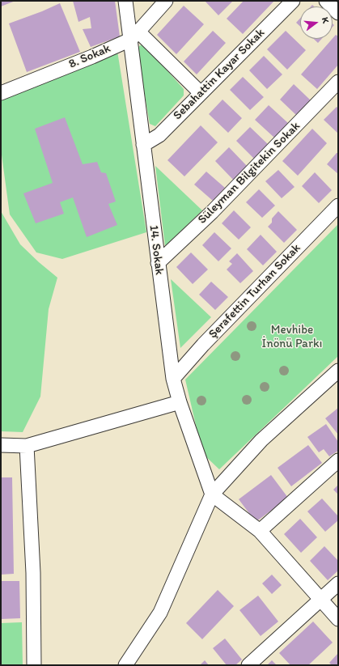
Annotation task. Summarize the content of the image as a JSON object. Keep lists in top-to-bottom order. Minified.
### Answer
{"streets":{"street":["8. Sokak","Sebahattin Kayar Sokak","Süleyman Bilgitekin Sokak","14. Sokak","Şerafettin Turhan Sokak"]},"crossings":[["8. Sokak","14. Sokak"],["Sebahattin Kayar Sokak","14. Sokak"],["Süleyman Bilgitekin Sokak","14. Sokak"],["14. Sokak","Şerafettin Turhan Sokak"]],"parks":["Mevhibe İnönü Parkı"],"north":"right"}
